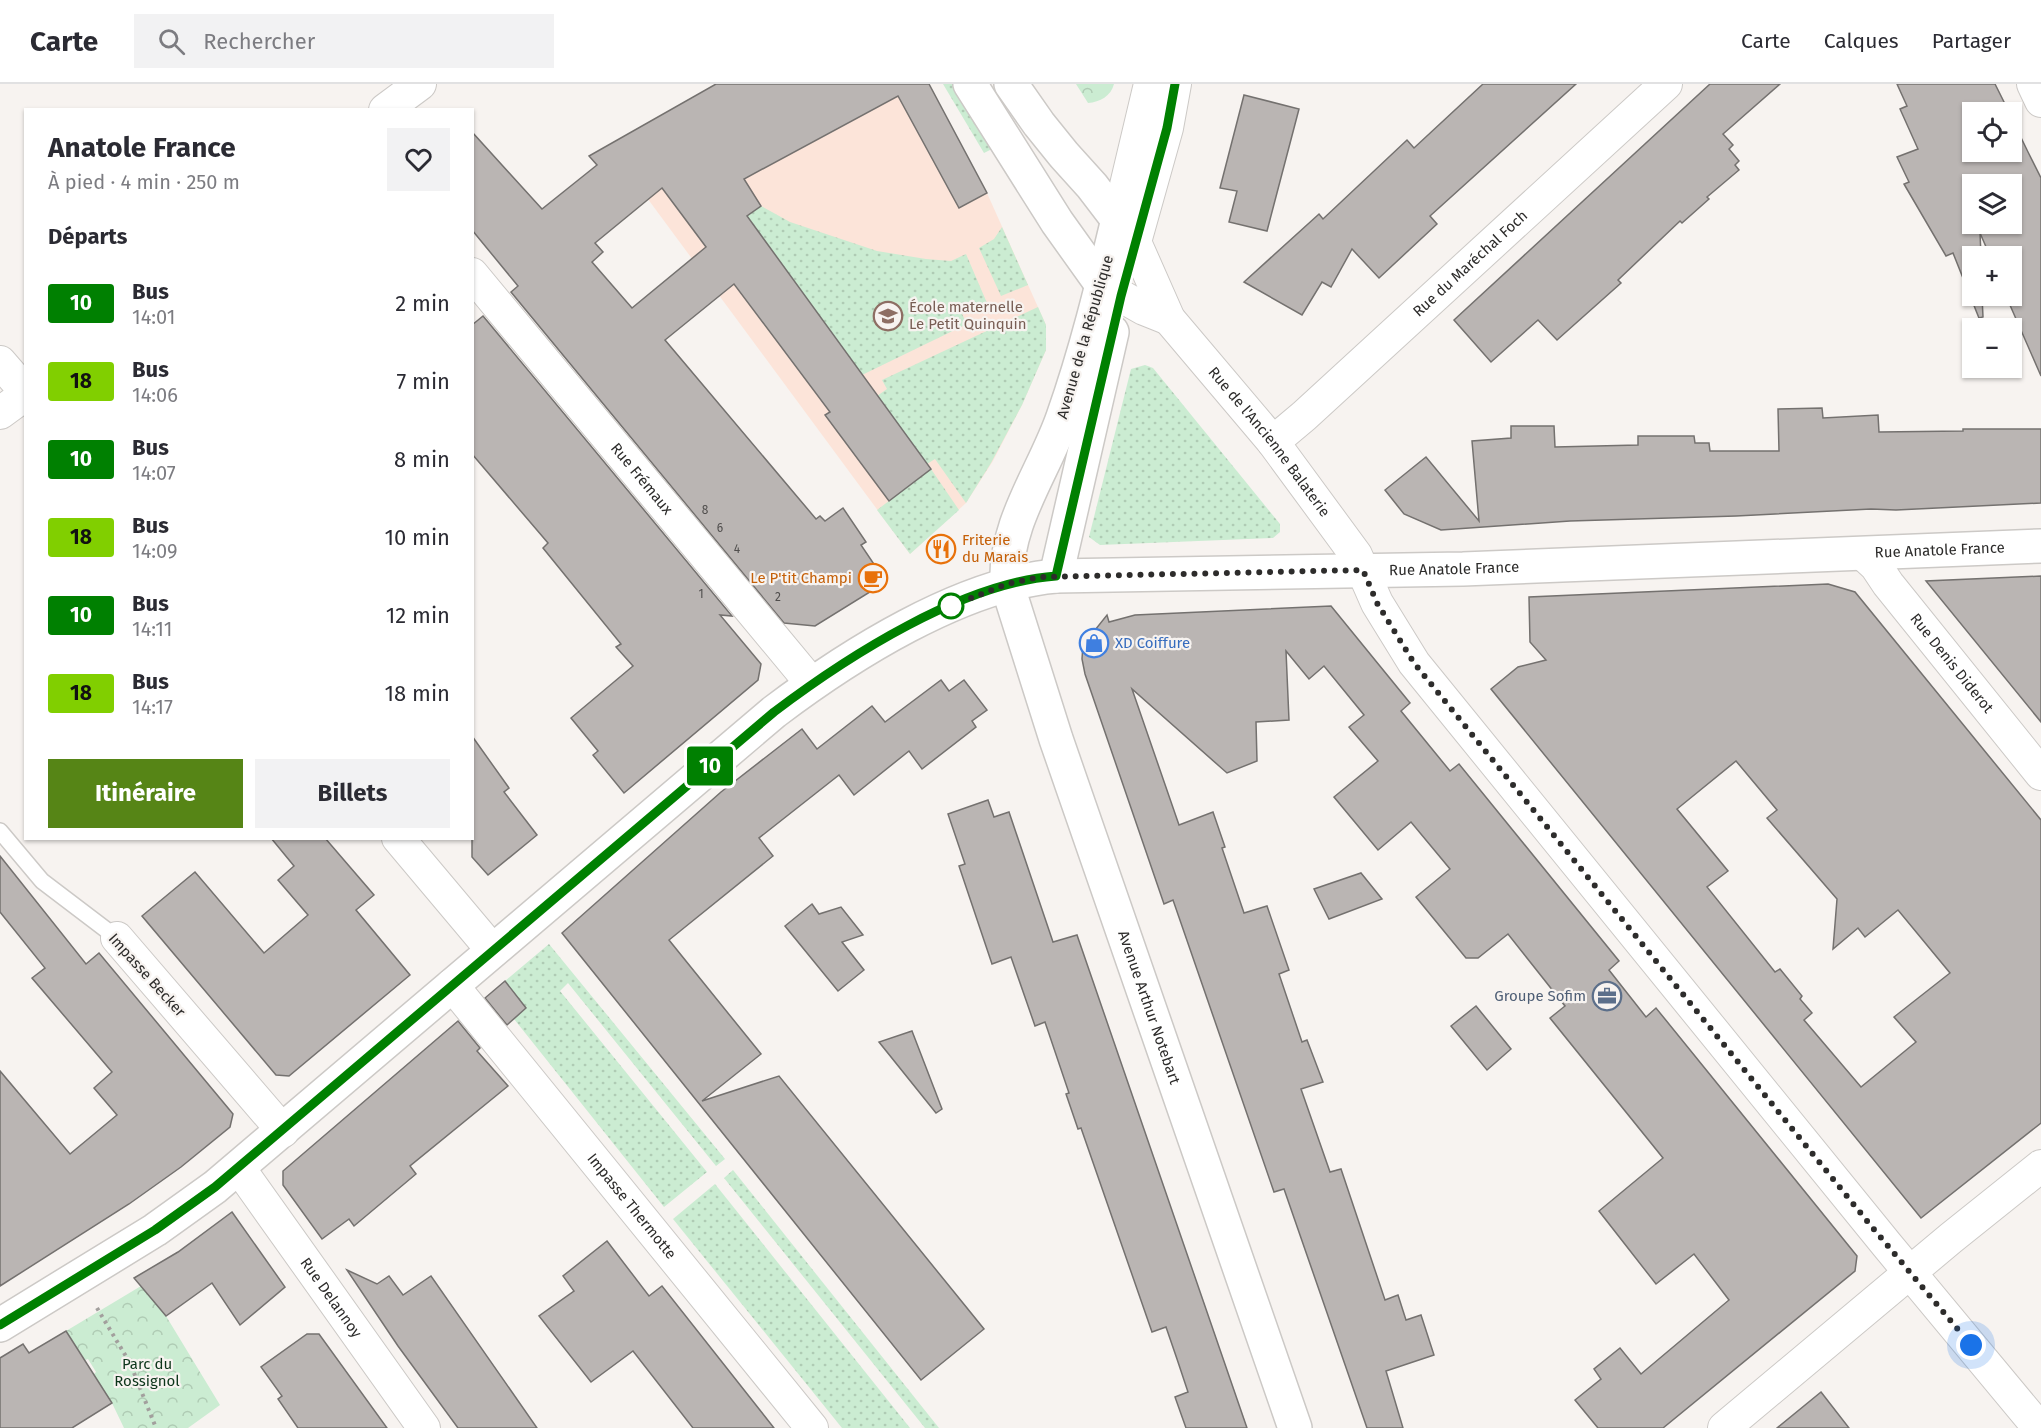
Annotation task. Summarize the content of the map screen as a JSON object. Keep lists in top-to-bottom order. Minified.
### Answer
{"streets":{"street":["Rue du Maréchal Foch","Avenue de la République","Rue de l'Ancienne Balaterie","Rue Frémaux","Rue Anatole France","Rue Denis Diderot","Impasse Becker","Avenue Arthur Notebart","Impasse Thermotte","Rue Delannoy"]},"crossings":[["Rue du Maréchal Foch","Rue de l'Ancienne Balaterie"],["Avenue de la République","Rue de l'Ancienne Balaterie"],["Avenue de la République","Rue Anatole France"],["Avenue de la République","Avenue Arthur Notebart"],["Rue de l'Ancienne Balaterie","Rue Anatole France"],["Rue Frémaux","Rue Anatole France"],["Rue Anatole France","Rue Denis Diderot"],["Rue Anatole France","Impasse Becker"],["Rue Anatole France","Avenue Arthur Notebart"],["Rue Anatole France","Impasse Thermotte"],["Rue Anatole France","Rue Delannoy"]],"parks":["Parc du Rossignol"],"places":{"school or university":["École maternelle Le Petit Quinquin"],"restaurant":["Friterie du Marais"],"cafe":["Le P'tit Champi"],"shop":["XD Coiffure"],"office":["Groupe Sofim"]},"lines":["bus line 10"],"house_numbers":["8","6","4","1","2"],"page":{"header":"Carte","search":"Rechercher","nav":["Carte","Calques","Partager"],"on_map":"10","map_buttons":["+","−"],"heading":[["Anatole France","À pied · 4 min · 250 m"],"Départs"],"list":[{"mark":"10","name":"Bus","note":"14:01","value":"2 min"},{"mark":"18","name":"Bus","note":"14:06","value":"7 min"},{"mark":"10","name":"Bus","note":"14:07","value":"8 min"},{"mark":"18","name":"Bus","note":"14:09","value":"10 min"},{"mark":"10","name":"Bus","note":"14:11","value":"12 min"},{"mark":"18","name":"Bus","note":"14:17","value":"18 min"}],"buttons":["Itinéraire","Billets"]}}
